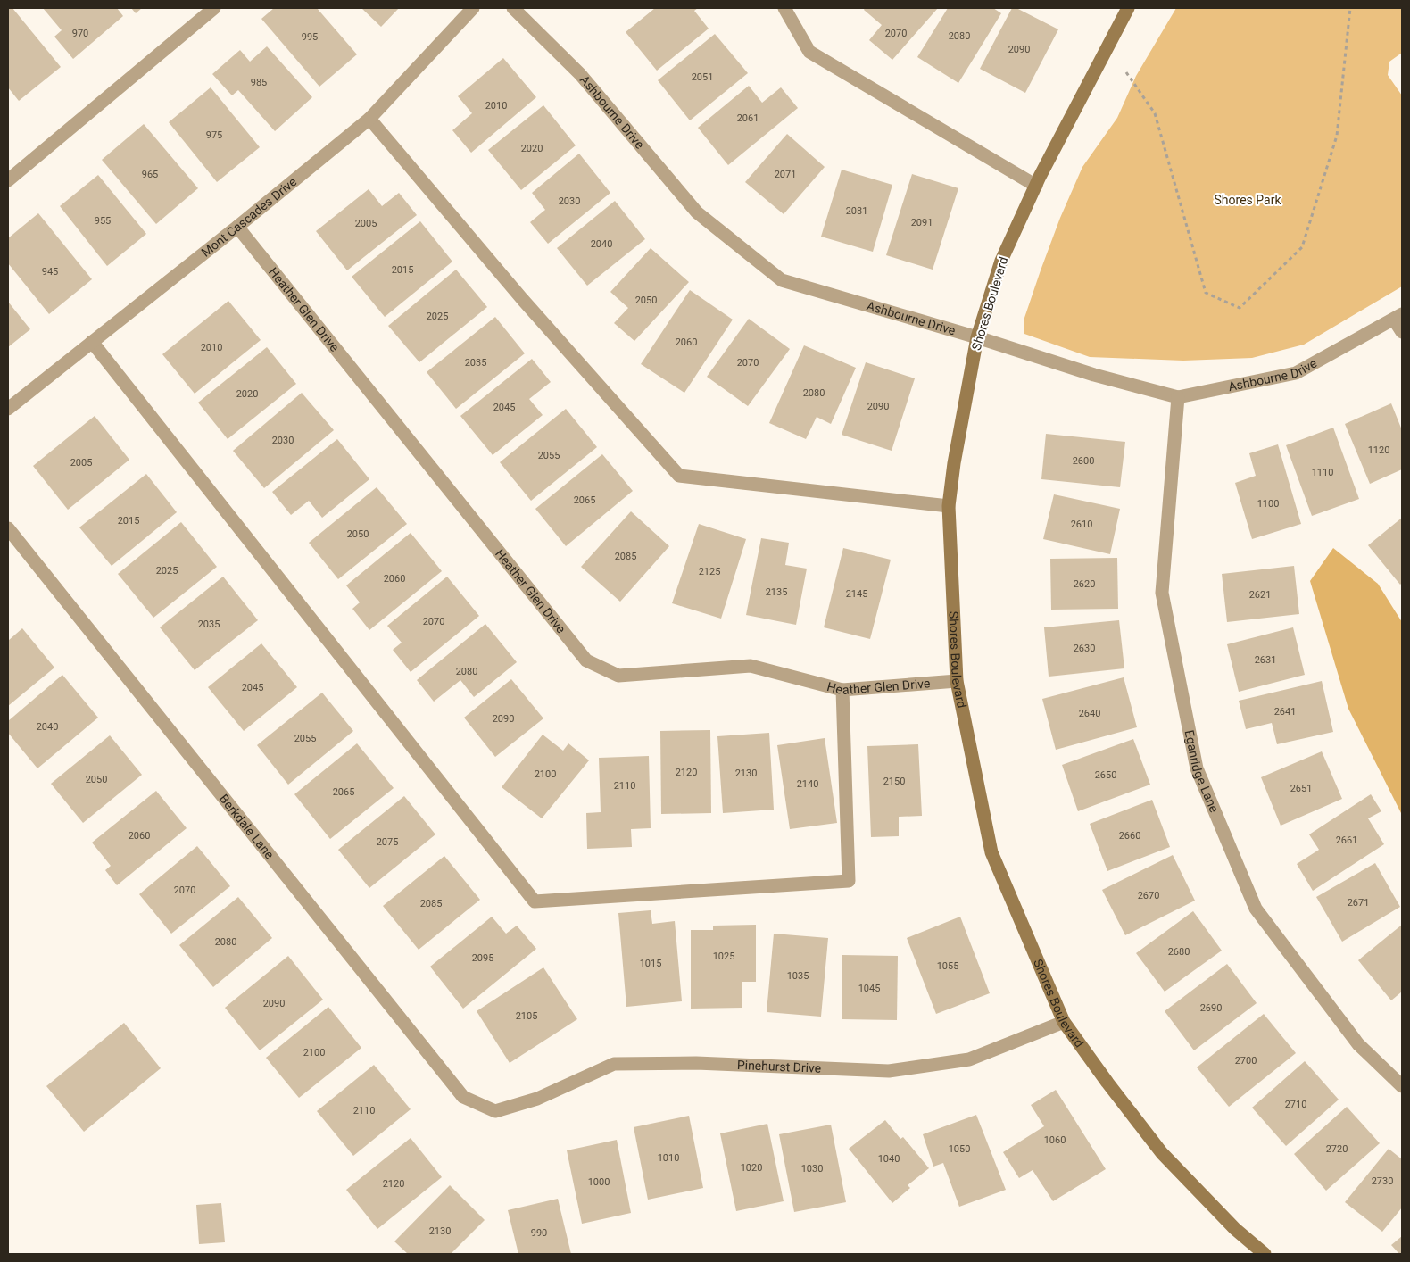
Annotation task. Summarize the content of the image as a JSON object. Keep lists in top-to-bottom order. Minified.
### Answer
{"streets":{"street":["Ashbourne Drive","Mont Cascades Drive","Shores Boulevard","Heather Glen Drive","Eganridge Lane","Berkdale Lane","Pinehurst Drive"]},"crossings":[["Ashbourne Drive","Shores Boulevard"],["Ashbourne Drive","Eganridge Lane"],["Mont Cascades Drive","Heather Glen Drive"],["Shores Boulevard","Heather Glen Drive"],["Shores Boulevard","Pinehurst Drive"],["Berkdale Lane","Pinehurst Drive"]],"parks":["Shores Park"],"house_numbers":["970","2070","2080","995","2090","2051","985","2010","2061","975","2020","965","2071","2030","2081","955","2091","2005","2040","2015","945","2050","2025","2060","2010","2035","2070","2080","2020","2090","2045","2030","1120","2055","2600","2005","1110","2065","1100","2015","2610","2050","2085","2025","2125","2060","2620","2135","2145","2621","2070","2035","2630","2631","2080","2045","2641","2640","2090","2040","2055","2120","2130","2100","2650","2050","2150","2140","2110","2651","2065","2060","2660","2661","2075","2070","2670","2671","2085","2080","2680","1025","2095","1015","1055","1035","1045","2090","2690","2105","2100","2700","2710","2110","1060","1050","2720","1010","1040","1020","1030","2730","1000","2120","2130","990"]}
